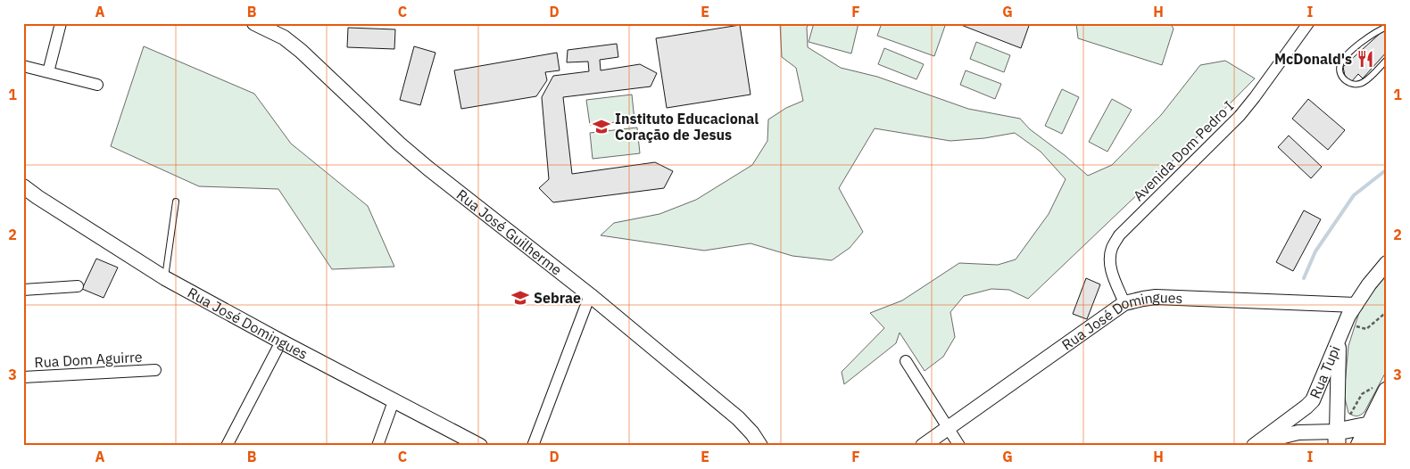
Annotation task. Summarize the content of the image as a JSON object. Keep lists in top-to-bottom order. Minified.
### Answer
{"streets":{"street":["Avenida Dom Pedro I","Rua José Guilherme","Rua José Domingues","Rua Dom Aguirre","Rua Tupi"]},"crossings":[["Avenida Dom Pedro I","Rua José Domingues"],["Rua José Domingues","Rua Tupi"]],"places":{"restaurant":["McDonald's"],"school or university":["Instituto Educacional Coração de Jesus","Sebrae"]},"grid":{"columns":["A","B","C","D","E","F","G","H","I"],"rows":["1","2","3"]}}
